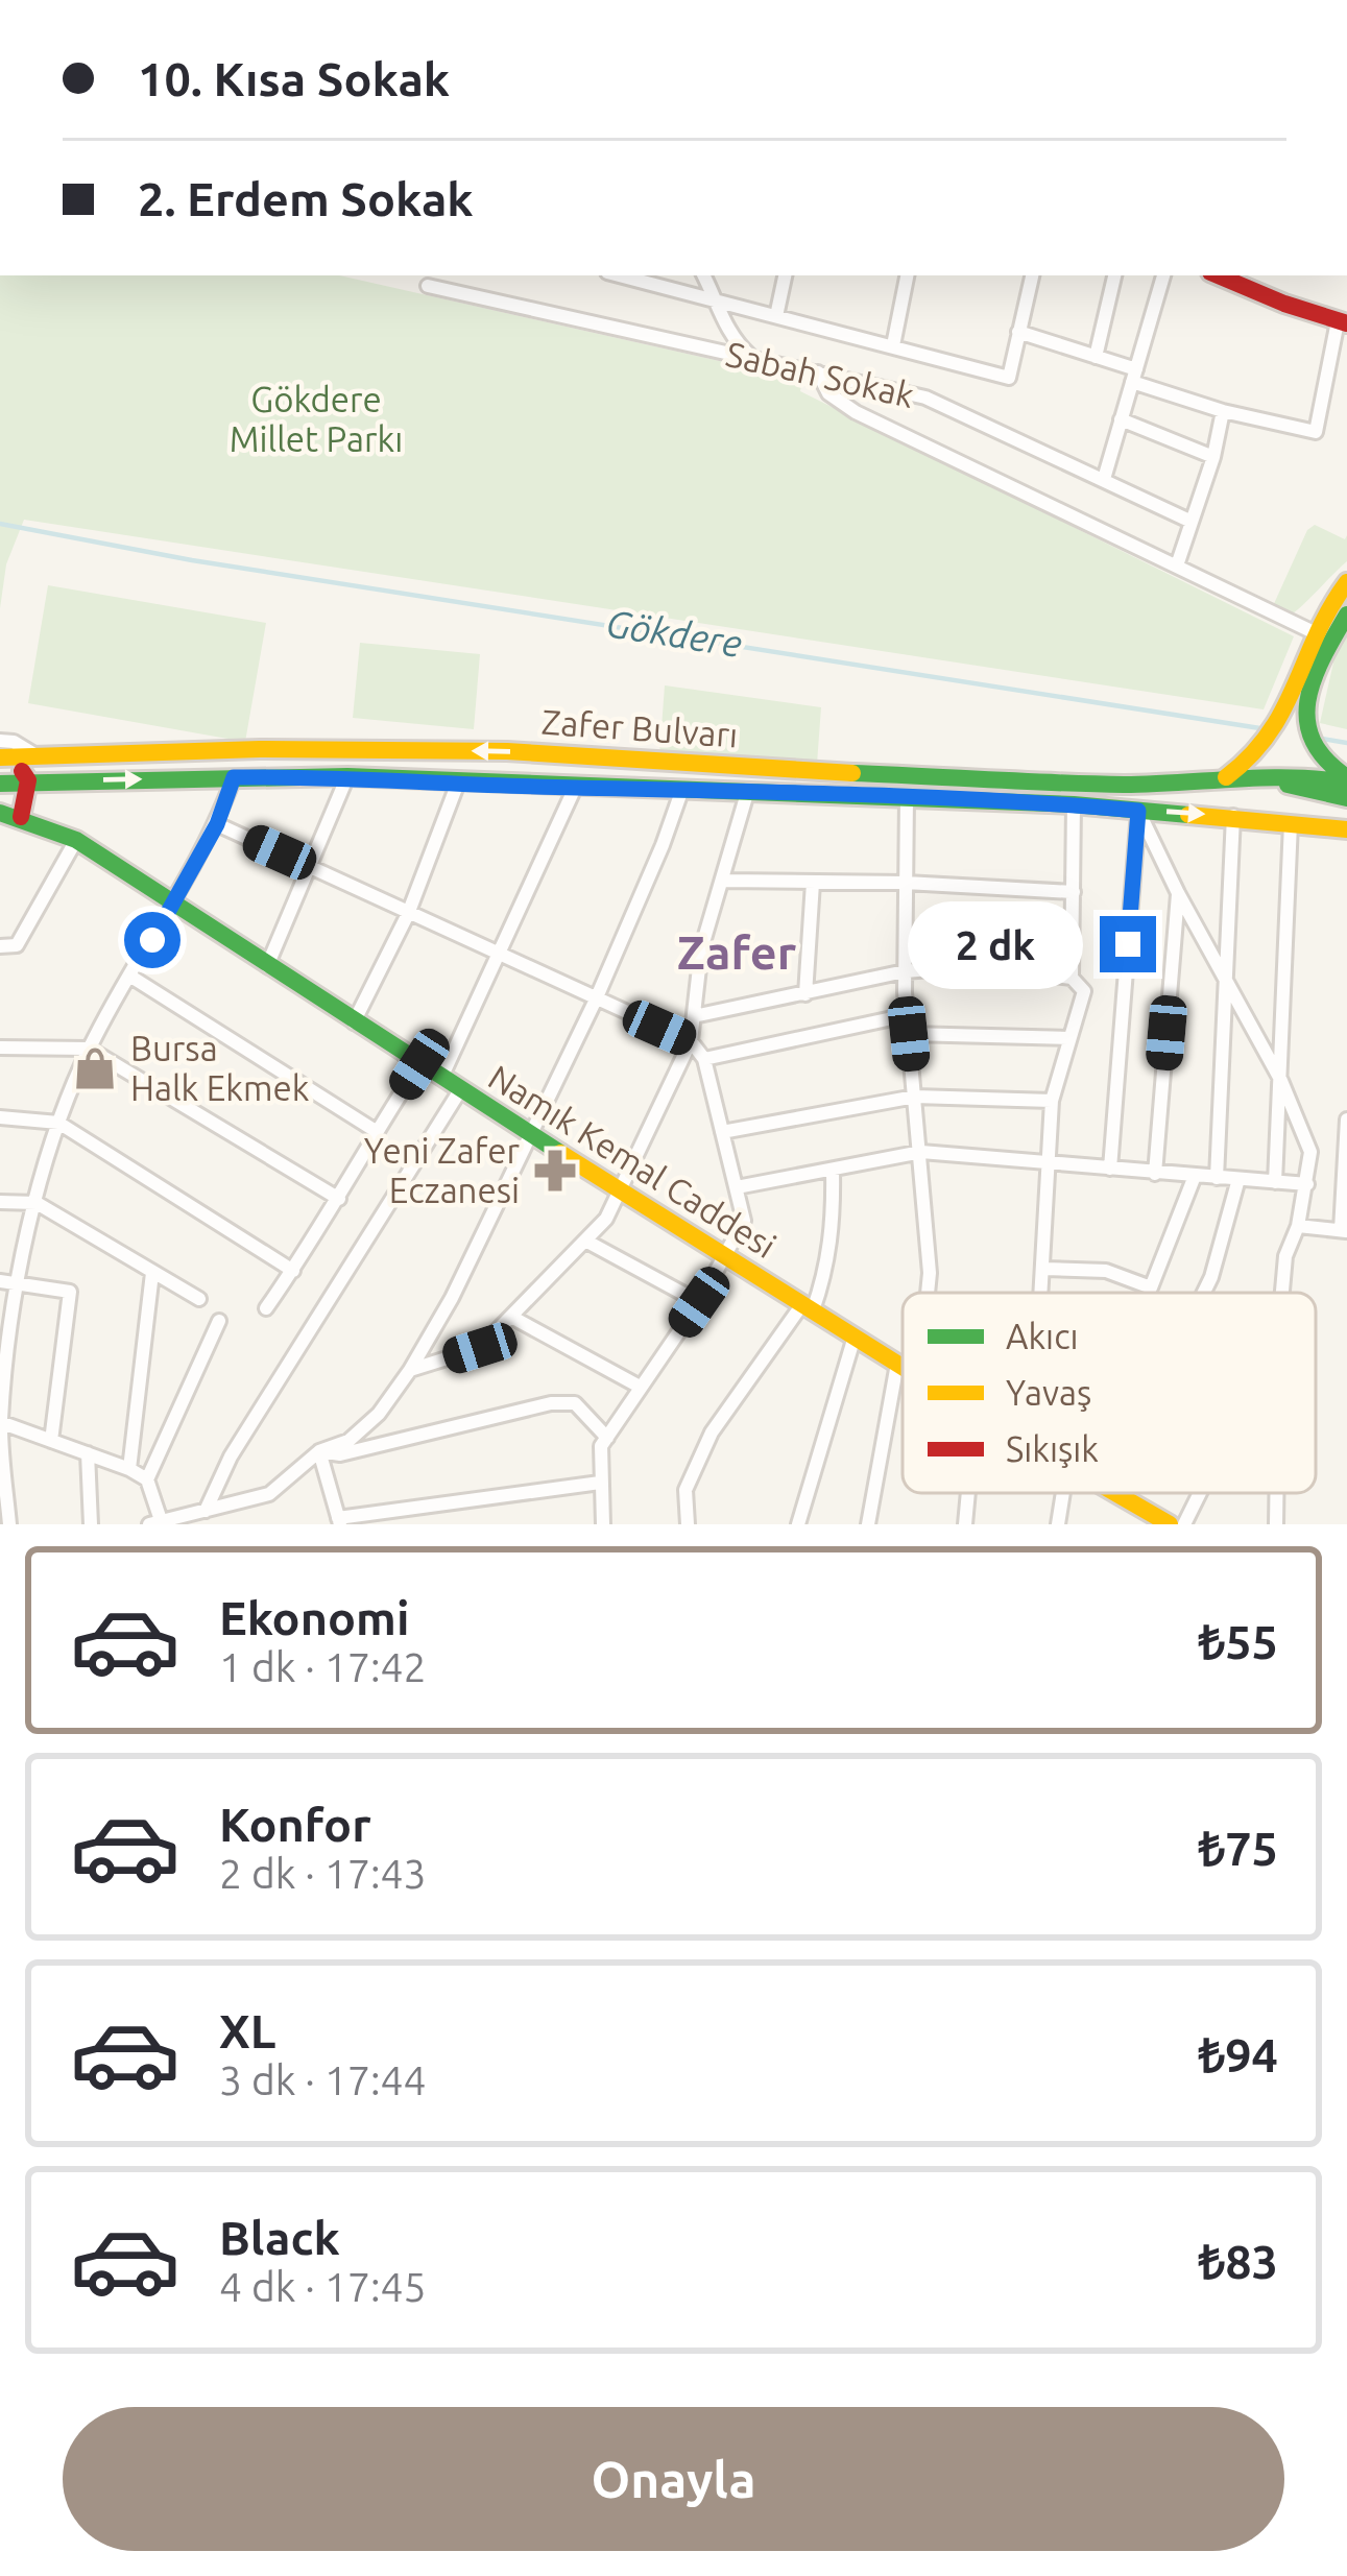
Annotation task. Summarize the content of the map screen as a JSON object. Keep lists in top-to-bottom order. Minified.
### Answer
{"streets":{"main road":["Zafer Bulvarı","Namık Kemal Caddesi"],"street":["Sabah Sokak"]},"districts":["Zafer"],"water":["Gökdere"],"parks":["Gökdere Millet Parkı"],"places":{"shop":["Bursa Halk Ekmek"],"pharmacy":["Yeni Zafer Eczanesi"]},"legend":["Akıcı","Yavaş","Sıkışık"],"page":{"banner":["10. Kısa Sokak","2. Erdem Sokak"],"bubble":"2 dk","list":[{"name":"Ekonomi","note":"1 dk · 17:42","value":"₺55"},{"name":"Konfor","note":"2 dk · 17:43","value":"₺75"},{"name":"XL","note":"3 dk · 17:44","value":"₺94"},{"name":"Black","note":"4 dk · 17:45","value":"₺83"}],"buttons":"Onayla"}}
